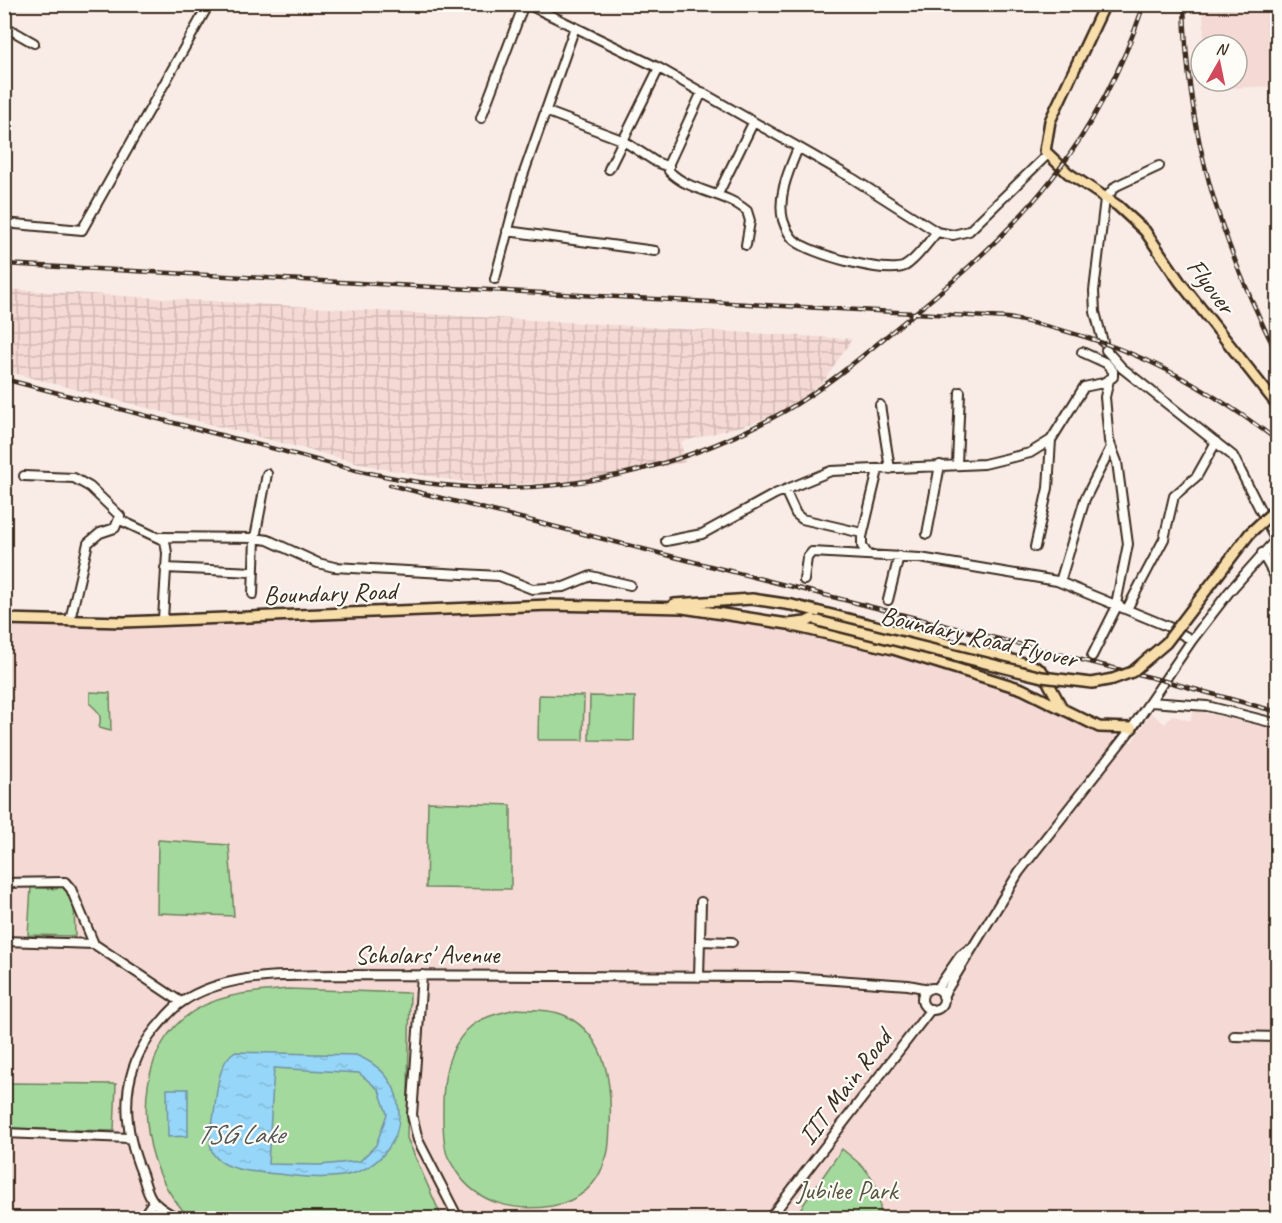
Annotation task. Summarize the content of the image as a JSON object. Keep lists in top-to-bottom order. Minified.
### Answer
{"streets":{"main road":["Flyover","Boundary Road","Boundary Road Flyover"],"street":["Scholars' Avenue","IIT Main Road"]},"crossings":[["Boundary Road","Boundary Road Flyover"],["Scholars' Avenue","IIT Main Road"]],"water":["TSG Lake"],"parks":["Jubilee Park"],"north":"top"}
